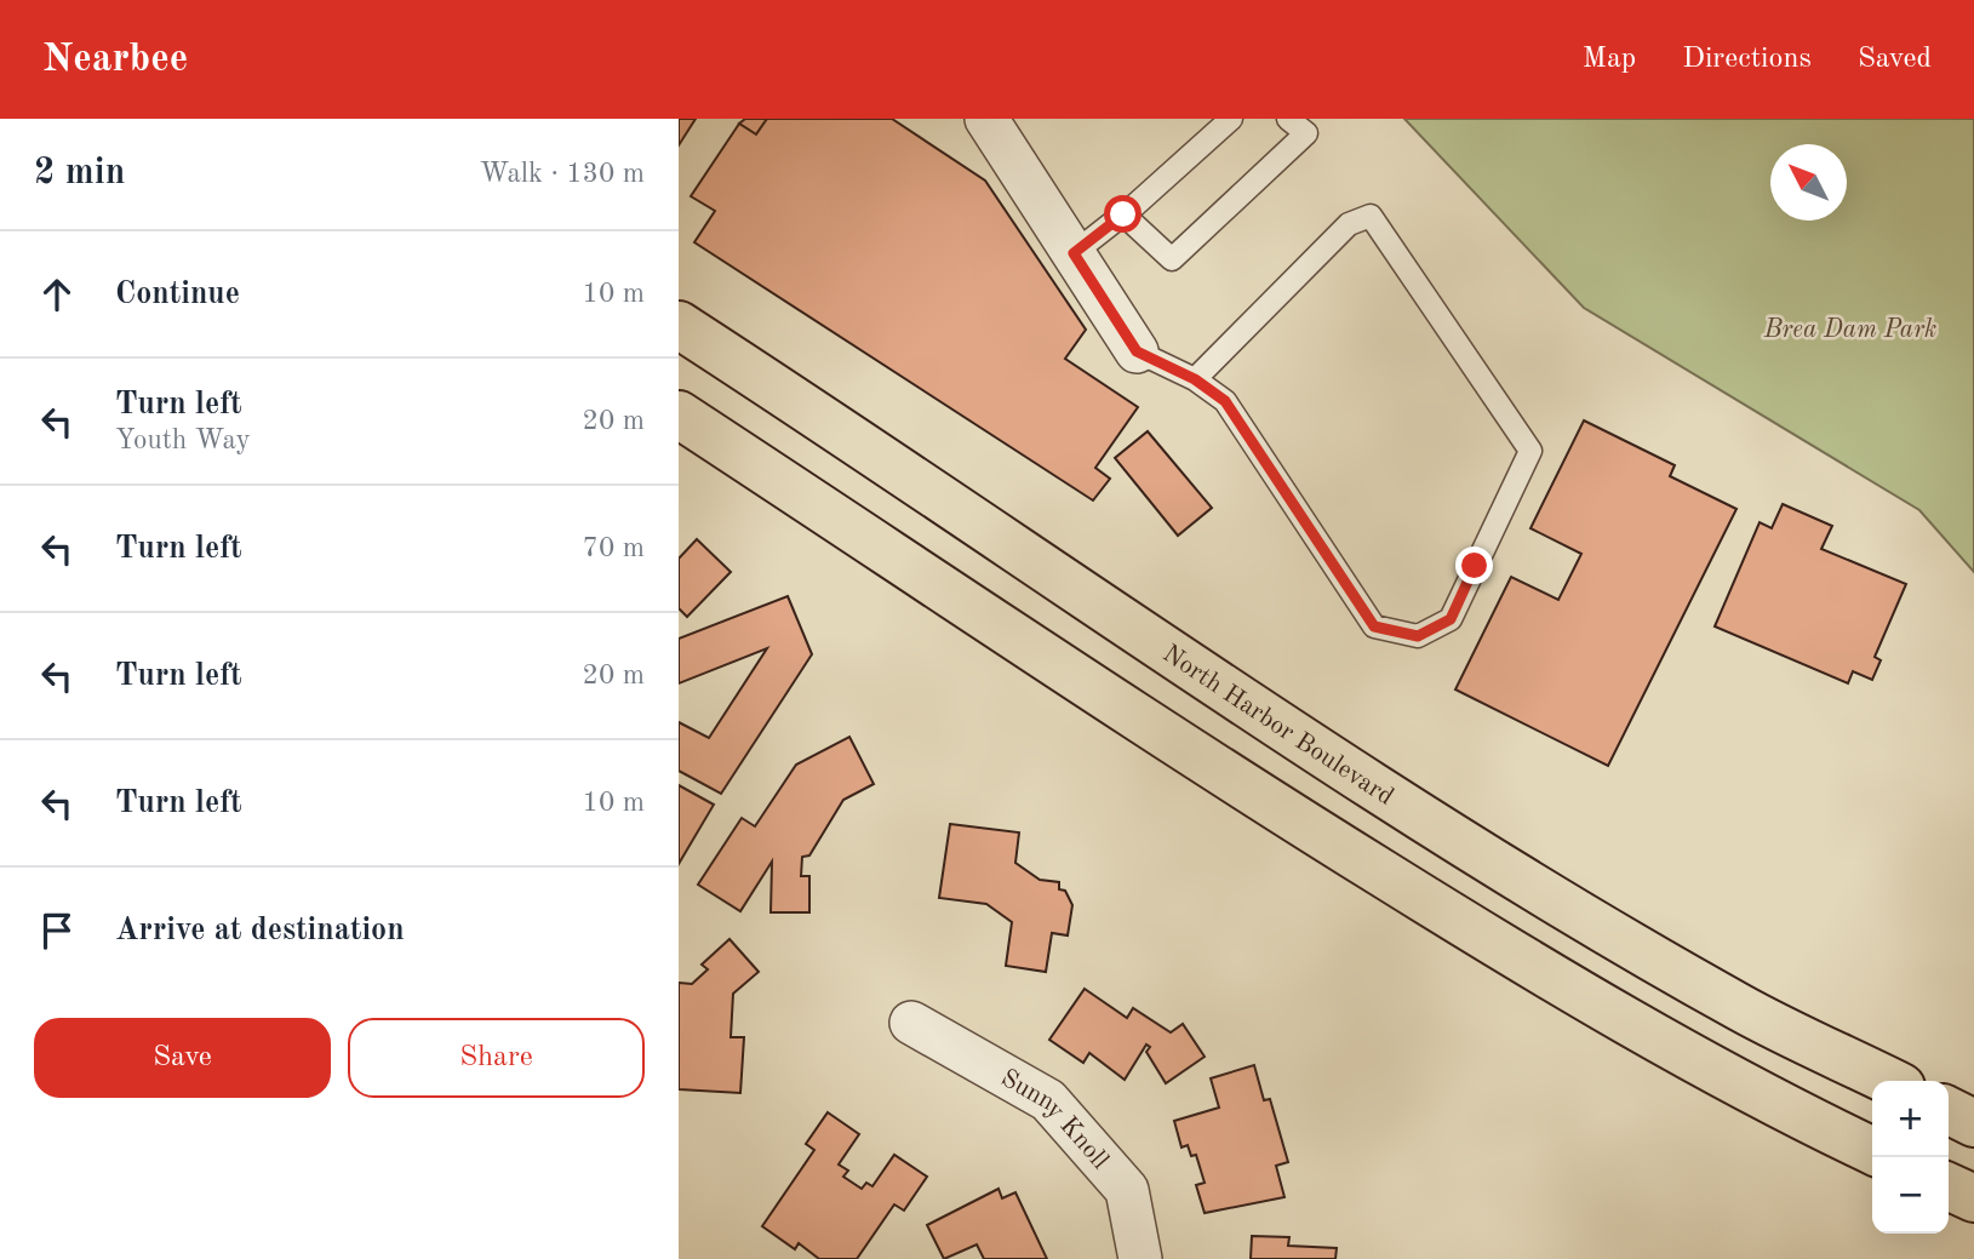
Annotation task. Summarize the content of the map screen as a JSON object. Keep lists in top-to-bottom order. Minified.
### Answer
{"streets":{"main road":["North Harbor Boulevard"],"street":["Sunny Knoll"]},"parks":["Brea Dam Park"],"north":"top left","page":{"header":"Nearbee","nav":["Map","Directions","Saved"],"heading":["2 min","Walk · 130 m"],"list":[["Continue","10 m"],["Turn left","Youth Way","20 m"],["Turn left","70 m"],["Turn left","20 m"],["Turn left","10 m"],"Arrive at destination"],"buttons":["Save","Share"],"map_buttons":["+","−"]}}
